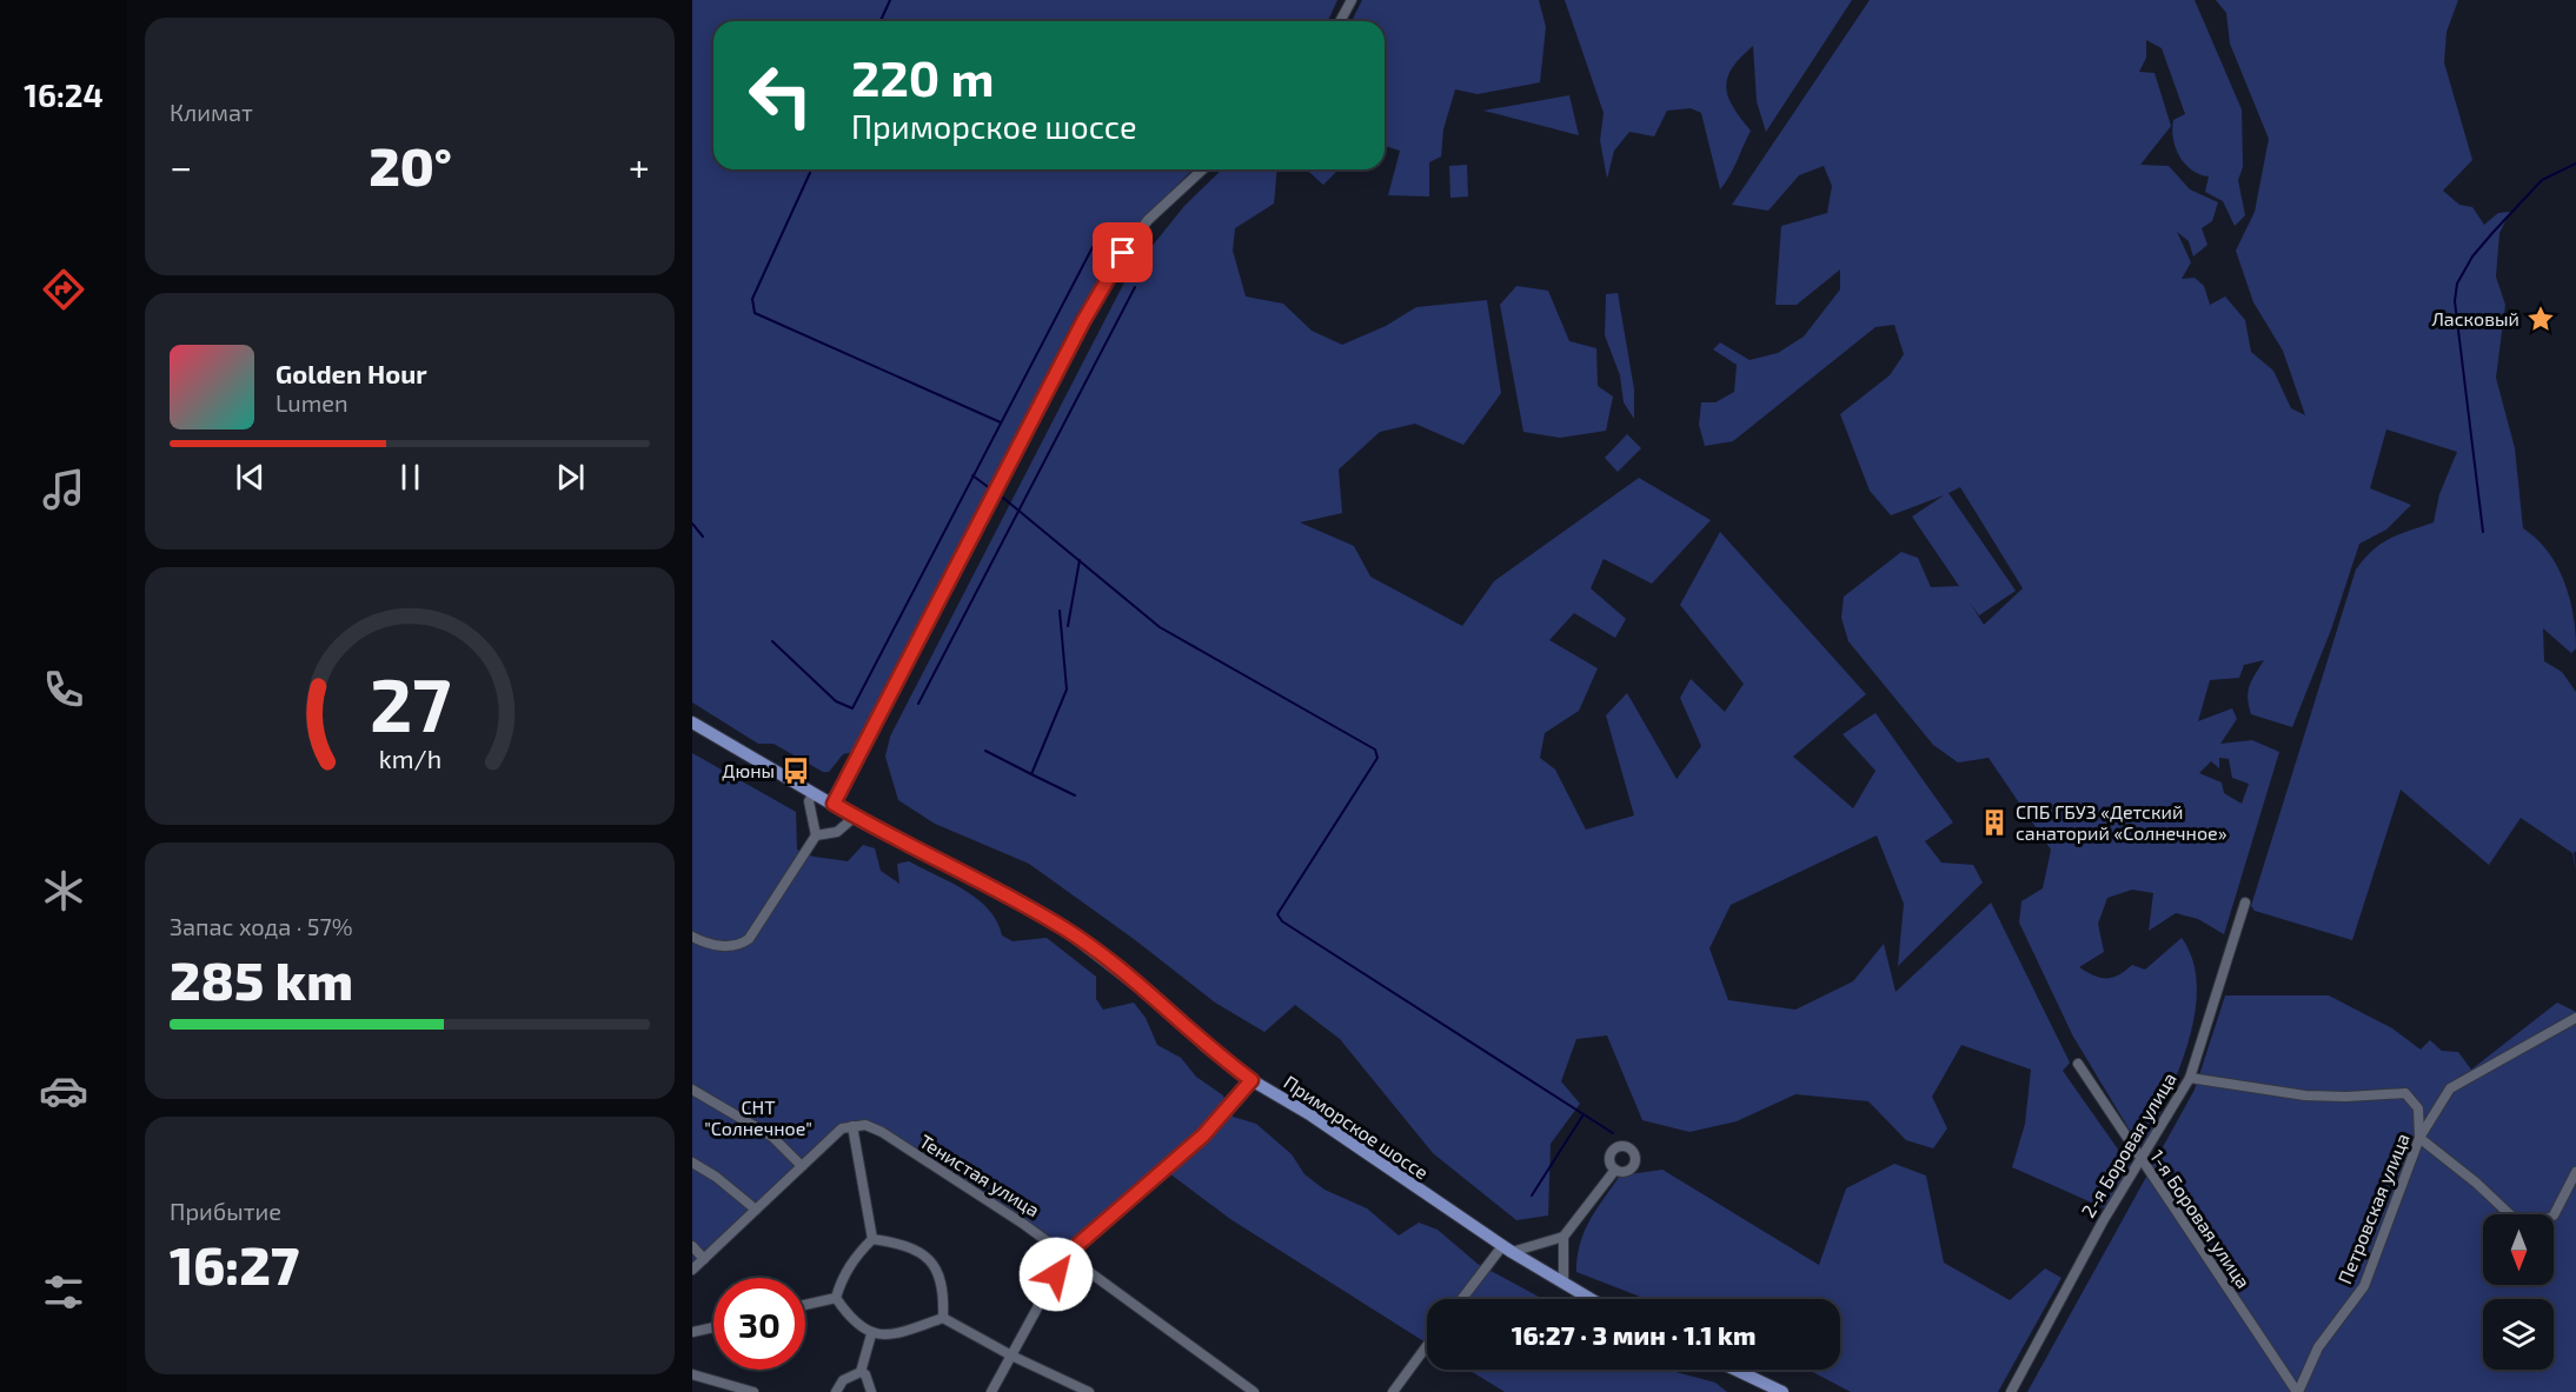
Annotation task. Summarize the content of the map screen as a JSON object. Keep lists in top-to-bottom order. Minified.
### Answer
{"streets":{"main road":["Приморское шоссе"],"street":["2-я Боровая улица","Тенистая улица","Петровская улица","1-я Боровая улица"]},"crossings":[["2-я Боровая улица","1-я Боровая улица"],["Петровская улица","1-я Боровая улица"]],"parks":["СНТ \"Солнечное\""],"places":{"place":["Ласковый"],"bus stop":["Дюны"],"building":["СПБ ГБУЗ «Детский санаторий «Солнечное»"]},"north":"bottom","page":{"tabs":"16:24","tile":["Климат",["Запас хода · 57%","285 km"],["Прибытие","16:27"]],"turn":["220 m","Приморское шоссе"],"heat":["−","20°","+"],"song":["Golden Hour","Lumen"],"limit":"30","trip":"16:27 · 3 мин · 1.1 km","gauge":["27","km/h"]}}
